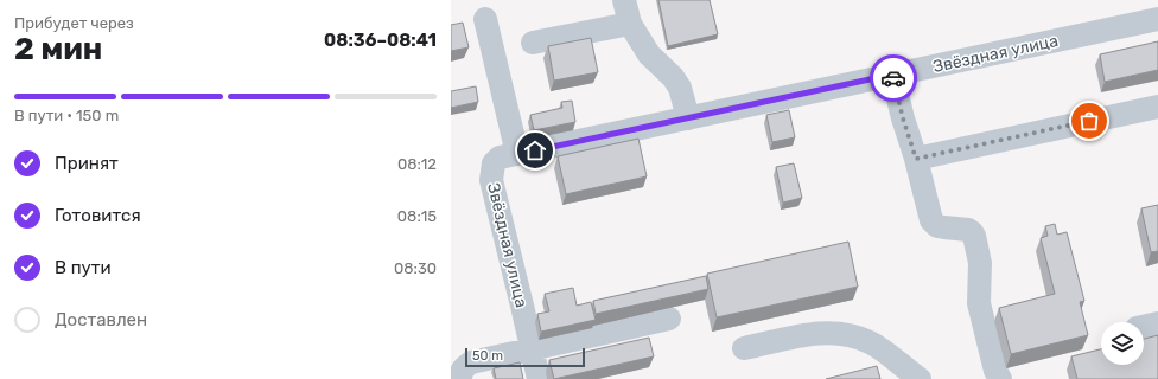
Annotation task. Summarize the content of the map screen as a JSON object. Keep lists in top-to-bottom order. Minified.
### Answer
{"streets":{"street":["Звёздная улица"]},"scale_bar":"50 m","page":{"heading":["2 мин","Прибудет через","08:36–08:41"],"bar":"В пути · 150 m","list":[["Принят","08:12"],["Готовится","08:15"],["В пути","08:30"],"Доставлен"],"scale":"50 m"}}
